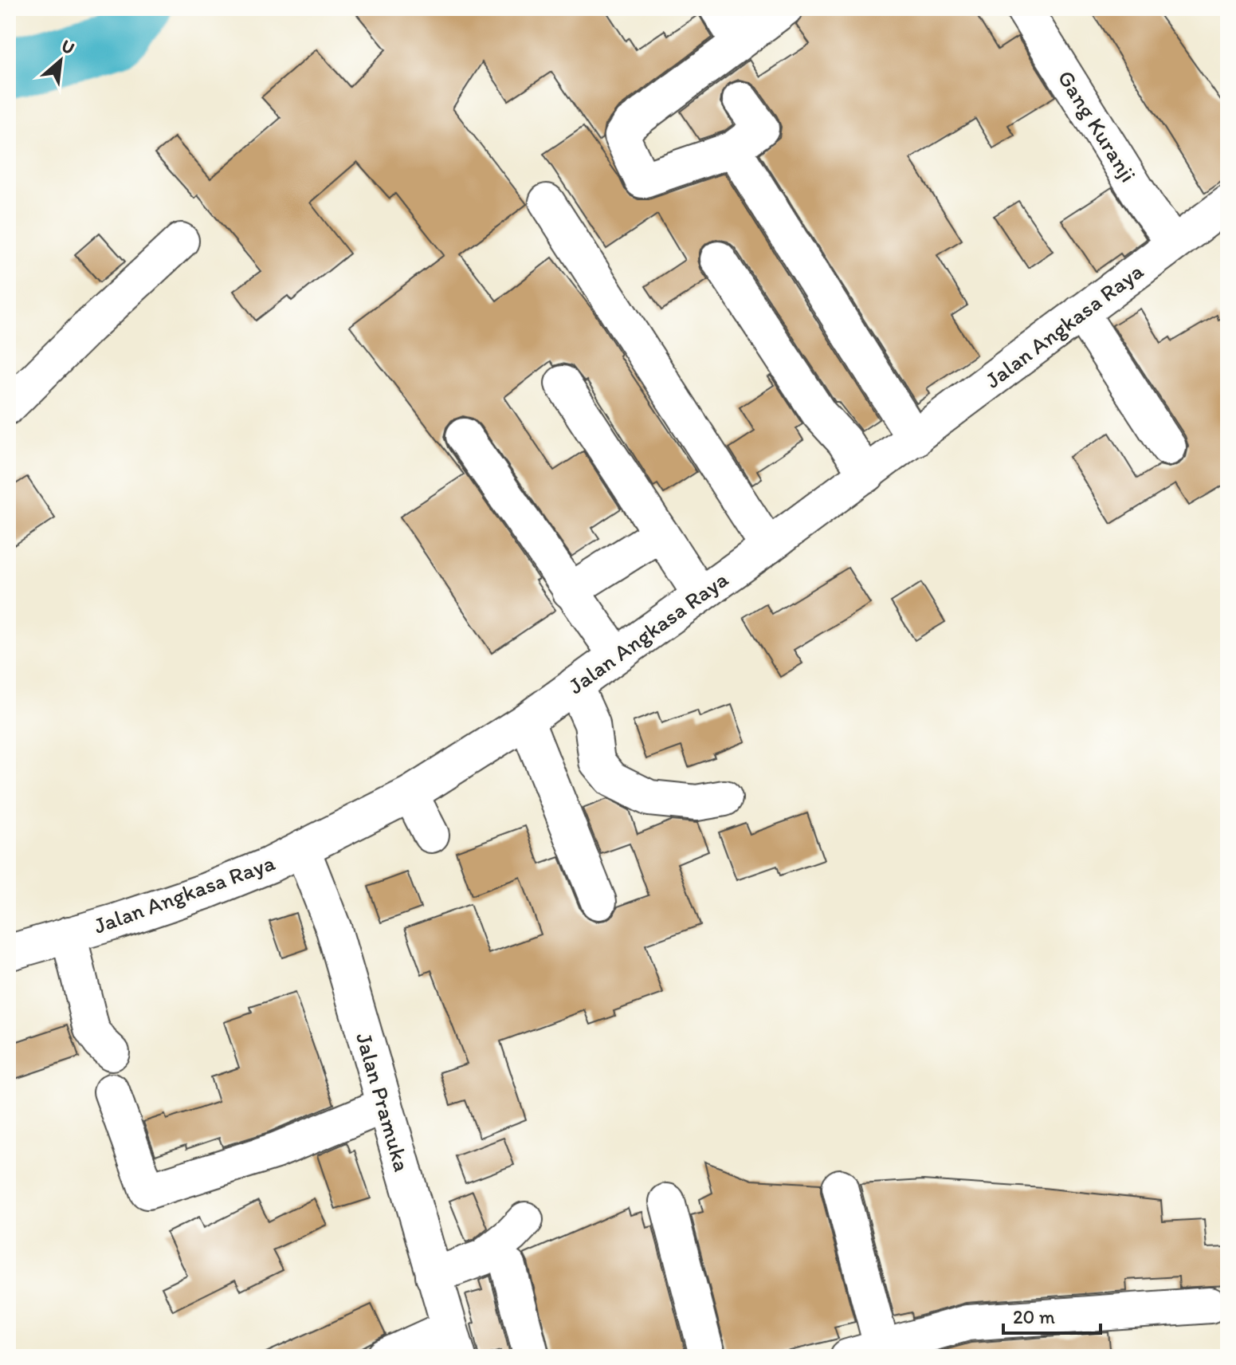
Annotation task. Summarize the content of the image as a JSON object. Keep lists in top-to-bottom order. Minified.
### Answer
{"streets":{"street":["Gang Kuranji","Jalan Angkasa Raya","Jalan Pramuka"]},"crossings":[["Gang Kuranji","Jalan Angkasa Raya"],["Jalan Angkasa Raya","Jalan Pramuka"]],"scale_bar":"20 m","north":"top right"}
